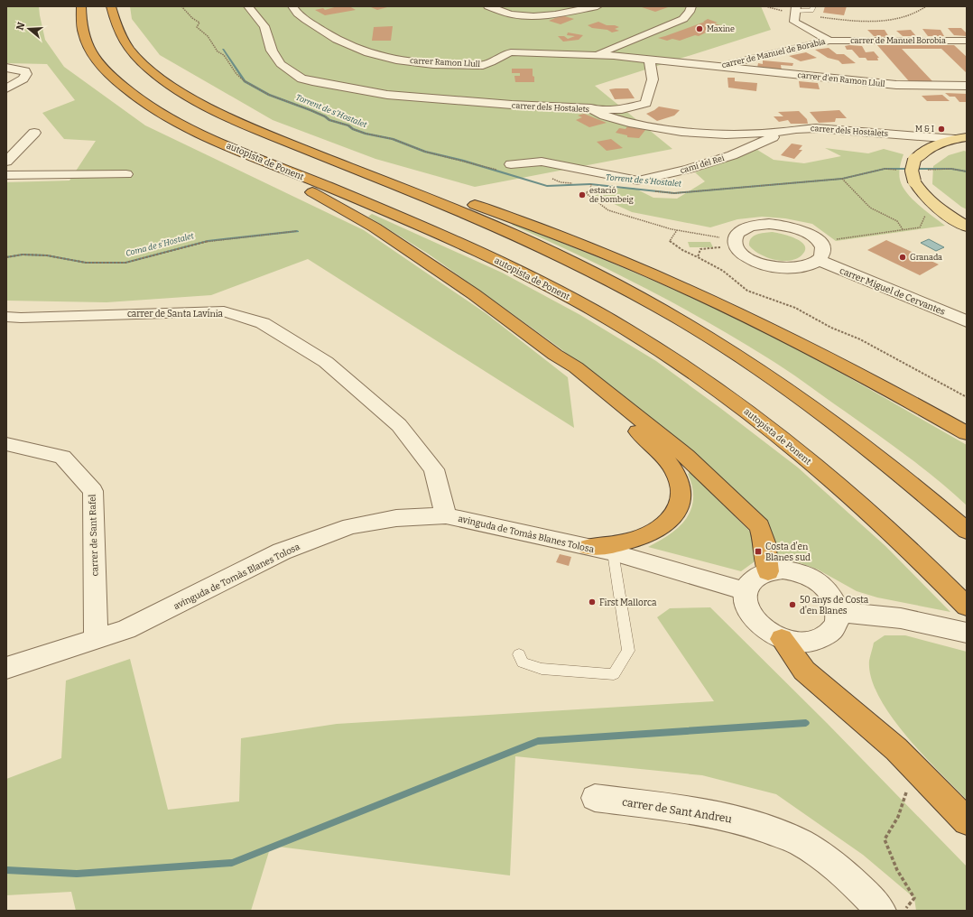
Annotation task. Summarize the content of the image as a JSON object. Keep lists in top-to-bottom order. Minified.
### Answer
{"streets":{"highway":["autopista de Ponent"],"street":["carrer de Manuel Borobia","carrer de Manuel de Borabia","carrer Ramon Llull","carrer d'en Ramon Llull","carrer dels Hostalets","camí del Rei","carrer Miguel de Cervantes","carrer de Santa Lavínia","avinguda de Tomàs Blanes Tolosa","carrer de Sant Rafel","carrer de Sant Andreu"]},"crossings":[["carrer de Manuel Borobia","carrer de Manuel de Borabia"],["carrer de Manuel de Borabia","carrer Ramon Llull"],["carrer de Manuel de Borabia","carrer d'en Ramon Llull"],["carrer Ramon Llull","carrer d'en Ramon Llull"],["carrer dels Hostalets","camí del Rei"],["carrer de Santa Lavínia","avinguda de Tomàs Blanes Tolosa"],["avinguda de Tomàs Blanes Tolosa","carrer de Sant Rafel"]],"water":["Torrent de s'Hostalet","Coma de s'Hostalet"],"places":{"other":["Maxine","M & I","estació de bombeig","Granada","First Mallorca","50 anys de Costa d'en Blanes"],"transit":["Costa d'en Blanes sud"]},"north":"left"}
